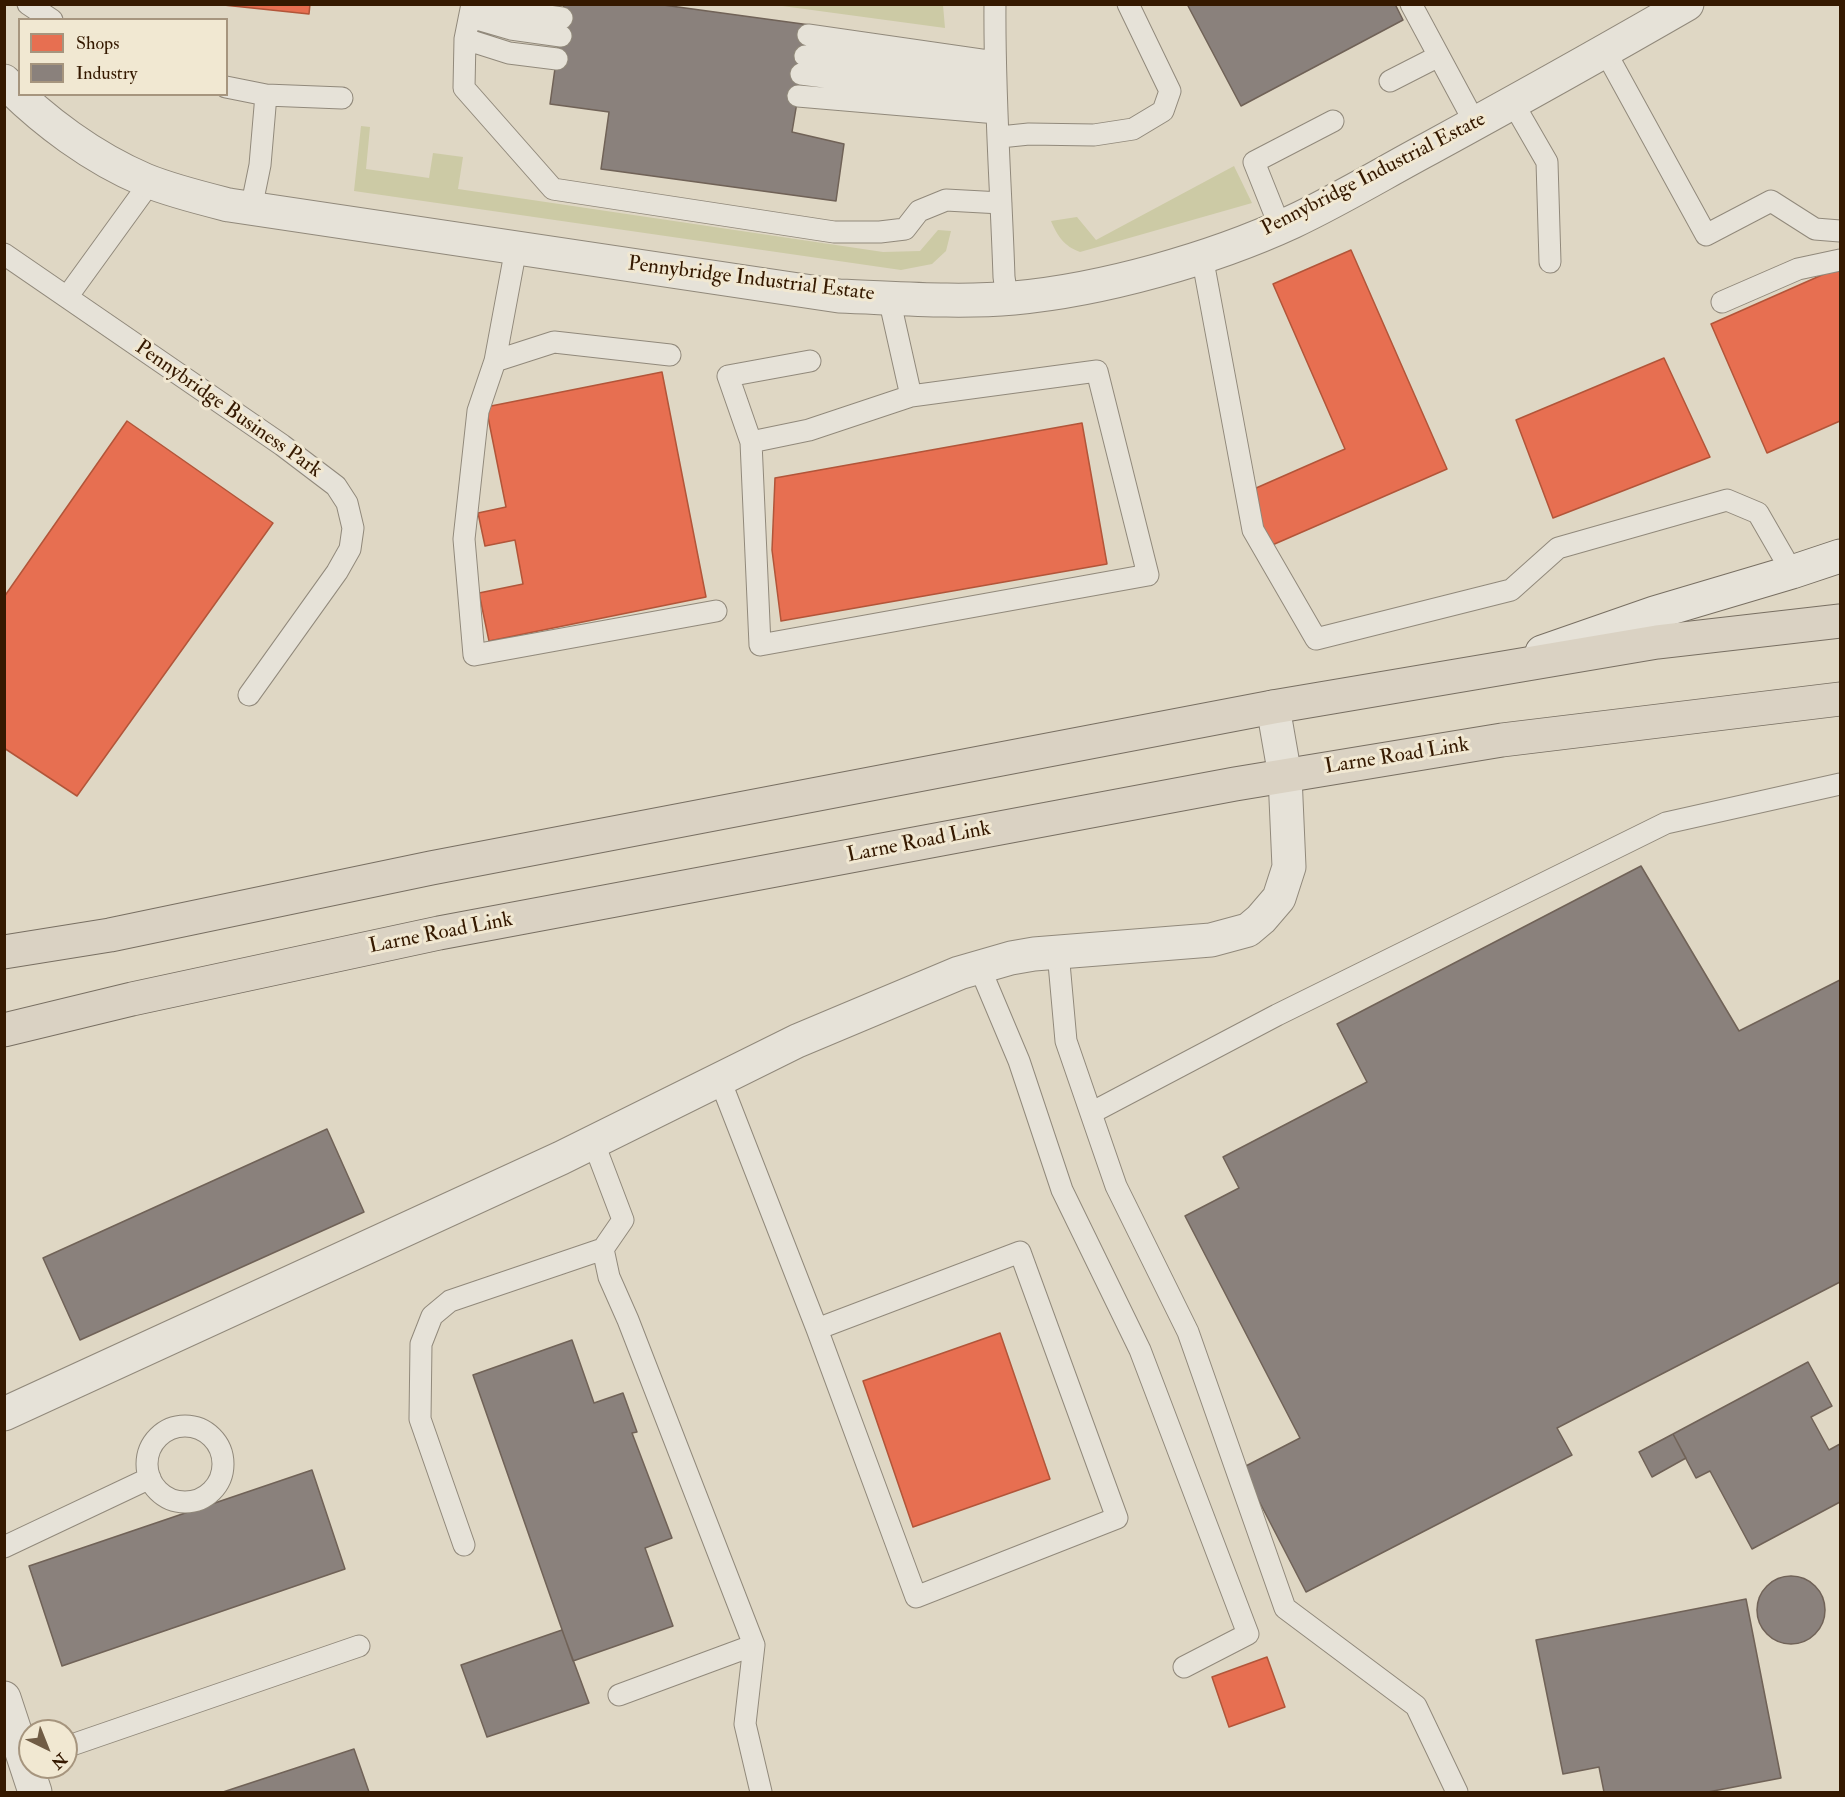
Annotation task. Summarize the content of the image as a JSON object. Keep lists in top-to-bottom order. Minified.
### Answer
{"streets":{"main road":["Larne Road Link"],"street":["Pennybridge Industrial Estate"],"lane":["Pennybridge Business Park"]},"legend":["Shops","Industry"],"north":"bottom right"}
